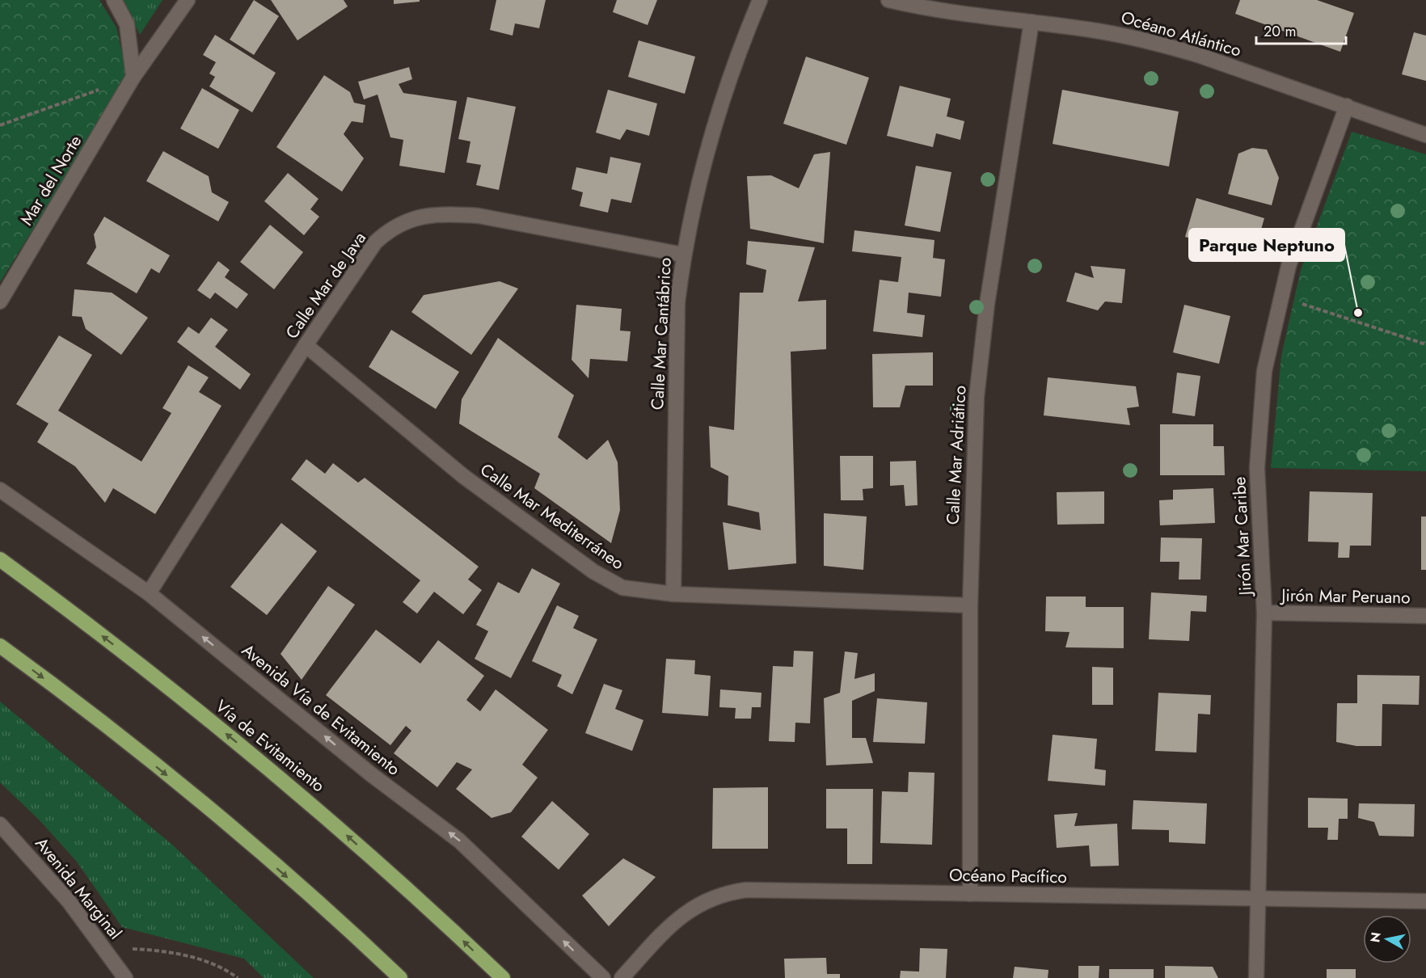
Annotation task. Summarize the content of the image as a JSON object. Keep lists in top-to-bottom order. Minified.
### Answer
{"streets":{"highway":["Vía de Evitamiento"],"street":["Océano Atlántico","Mar del Norte","Calle Mar de Java","Calle Mar Cantábrico","Calle Mar Adriático","Calle Mar Mediterráneo","Jirón Mar Caribe","Jirón Mar Peruano","Avenida Vía de Evitamiento","Océano Pacífico","Avenida Marginal"]},"crossings":[["Océano Atlántico","Calle Mar Adriático"],["Océano Atlántico","Jirón Mar Caribe"],["Calle Mar de Java","Calle Mar Cantábrico"],["Calle Mar de Java","Calle Mar Mediterráneo"],["Calle Mar de Java","Avenida Vía de Evitamiento"],["Calle Mar Cantábrico","Calle Mar Mediterráneo"],["Calle Mar Adriático","Calle Mar Mediterráneo"],["Calle Mar Adriático","Océano Pacífico"],["Jirón Mar Caribe","Jirón Mar Peruano"],["Jirón Mar Caribe","Océano Pacífico"]],"one_way":["Avenida Vía de Evitamiento"],"places":["Parque Neptuno"],"scale_bar":"20 m","north":"left"}
